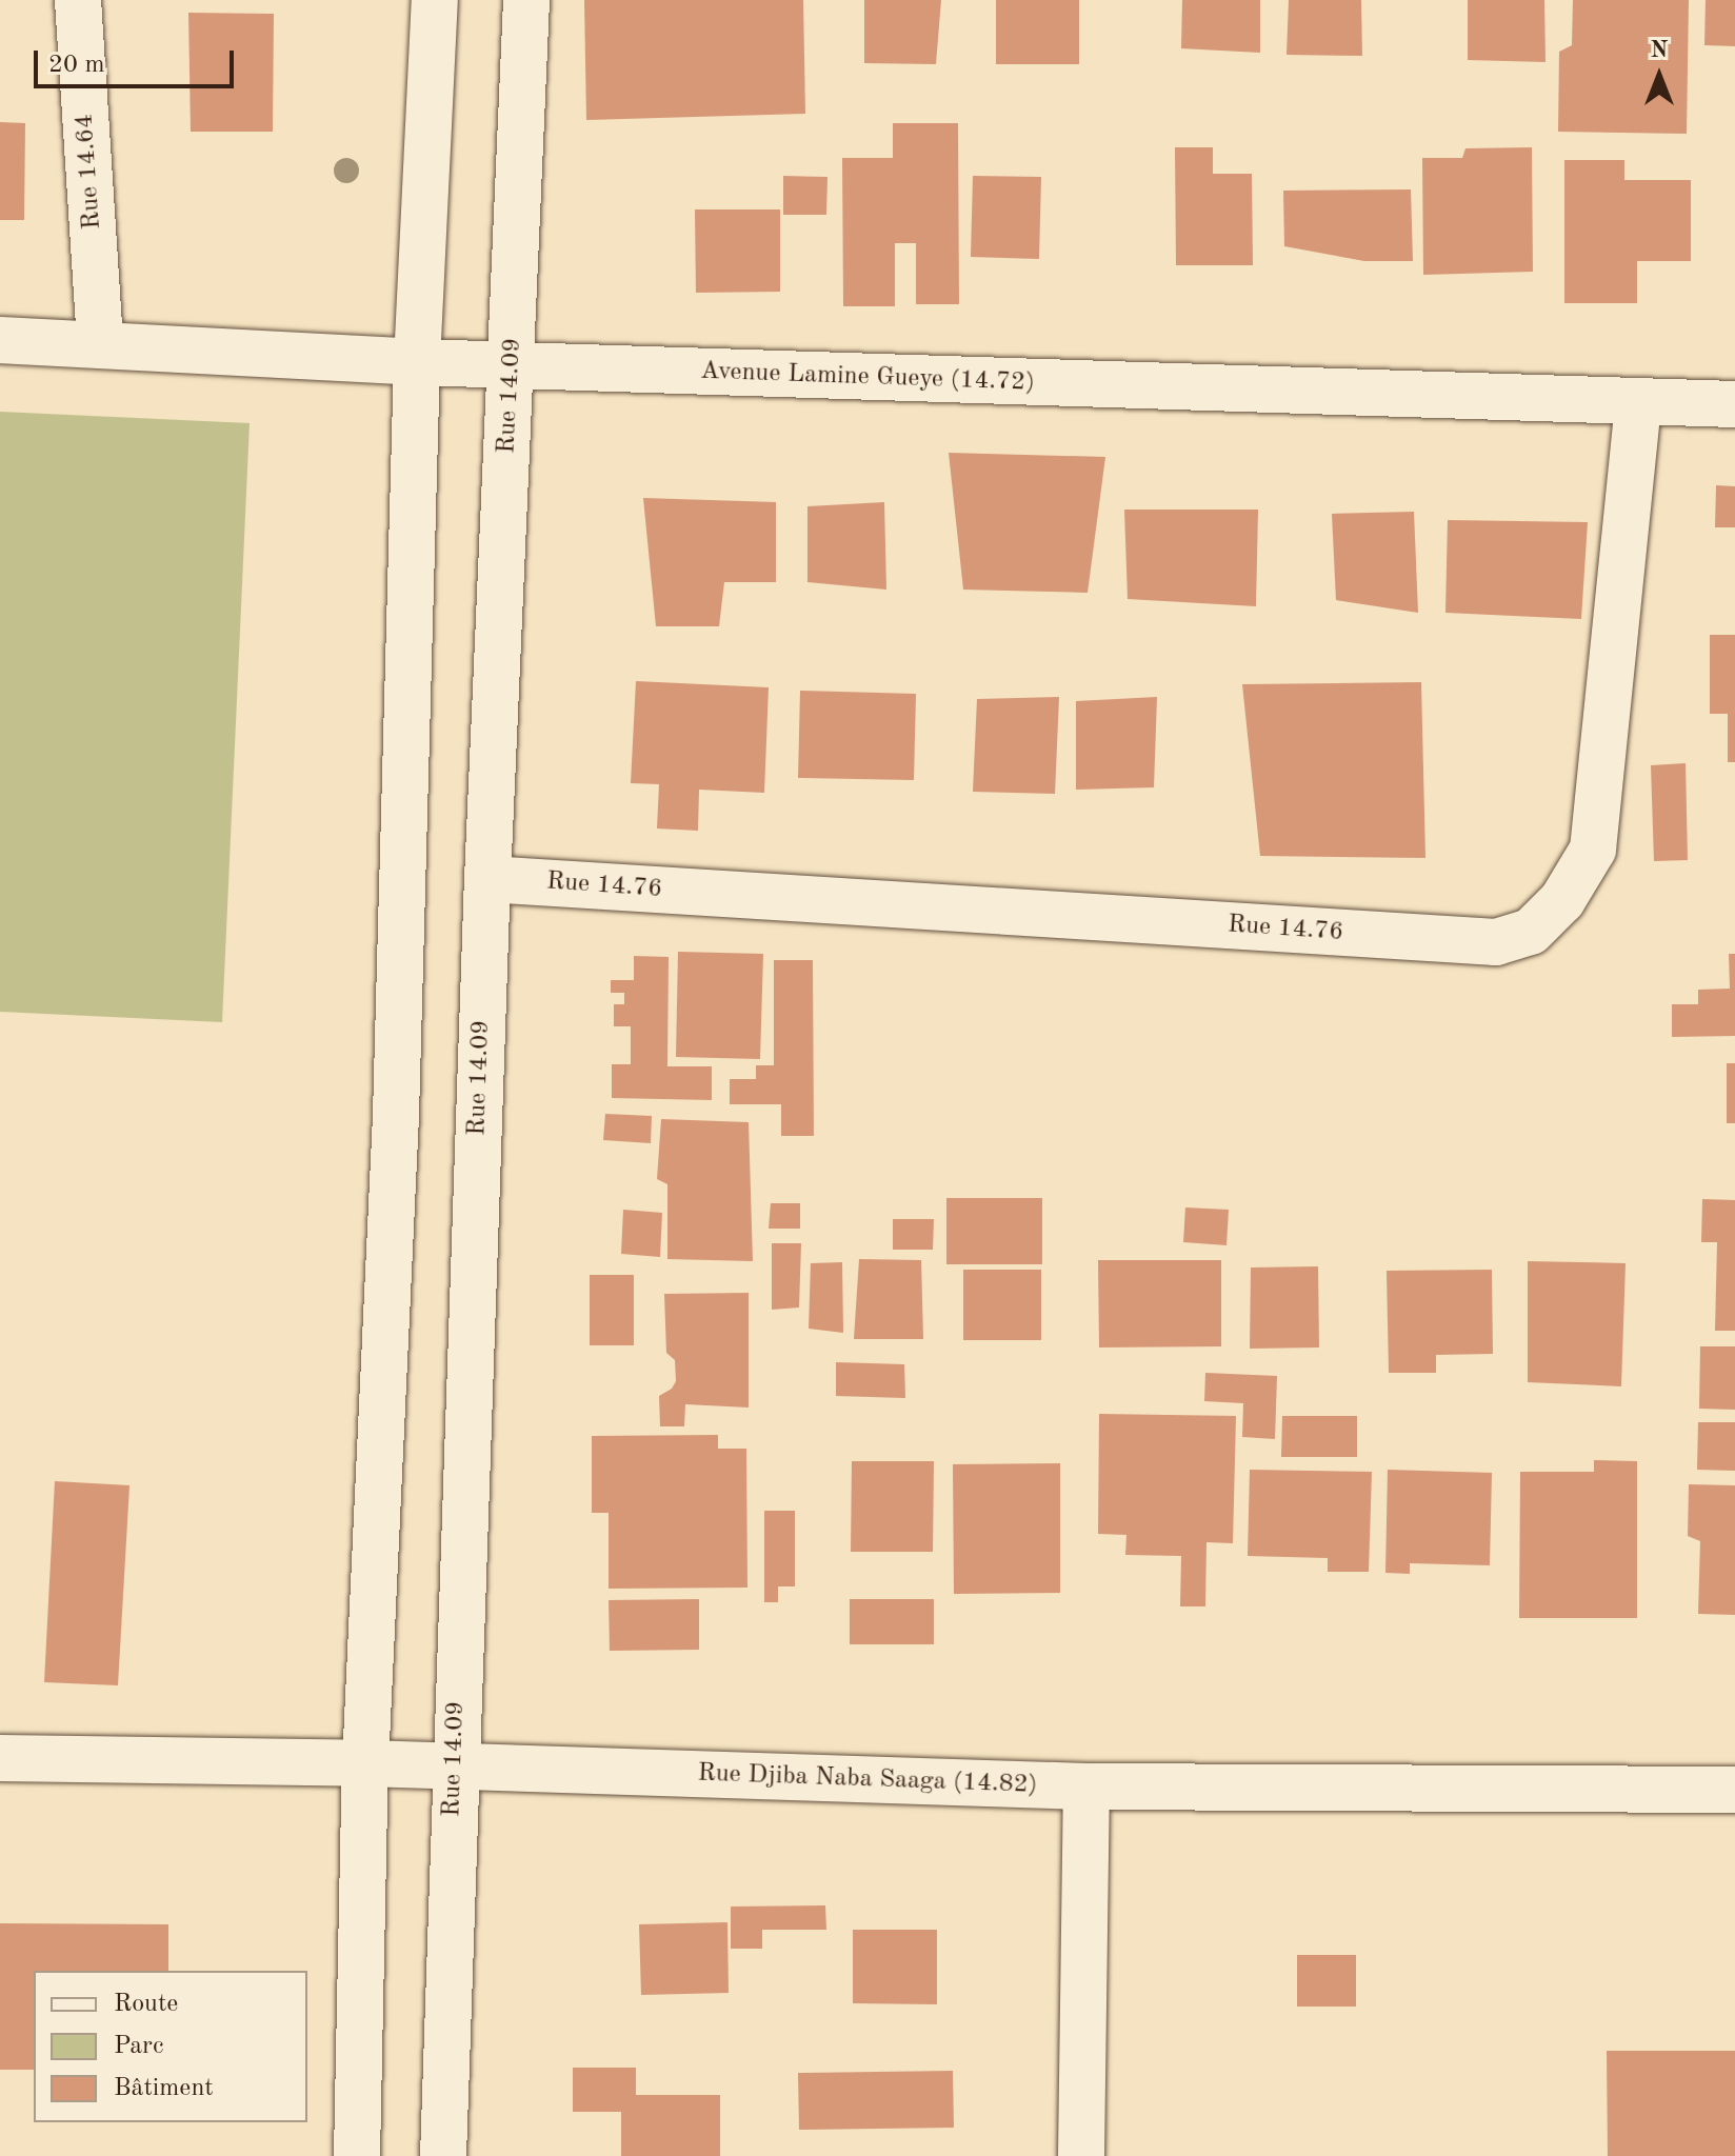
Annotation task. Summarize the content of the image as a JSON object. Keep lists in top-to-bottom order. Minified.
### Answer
{"streets":{"street":["Rue 14.64","Avenue Lamine Gueye (14.72)","Rue 14.09","Rue 14.76","Rue Djiba Naba Saaga (14.82)"]},"crossings":[["Rue 14.64","Avenue Lamine Gueye (14.72)"],["Avenue Lamine Gueye (14.72)","Rue 14.09"],["Avenue Lamine Gueye (14.72)","Rue 14.76"],["Rue 14.09","Rue 14.76"],["Rue 14.09","Rue Djiba Naba Saaga (14.82)"]],"legend":["Route","Parc","Bâtiment"],"scale_bar":"20 m","north":"top"}
